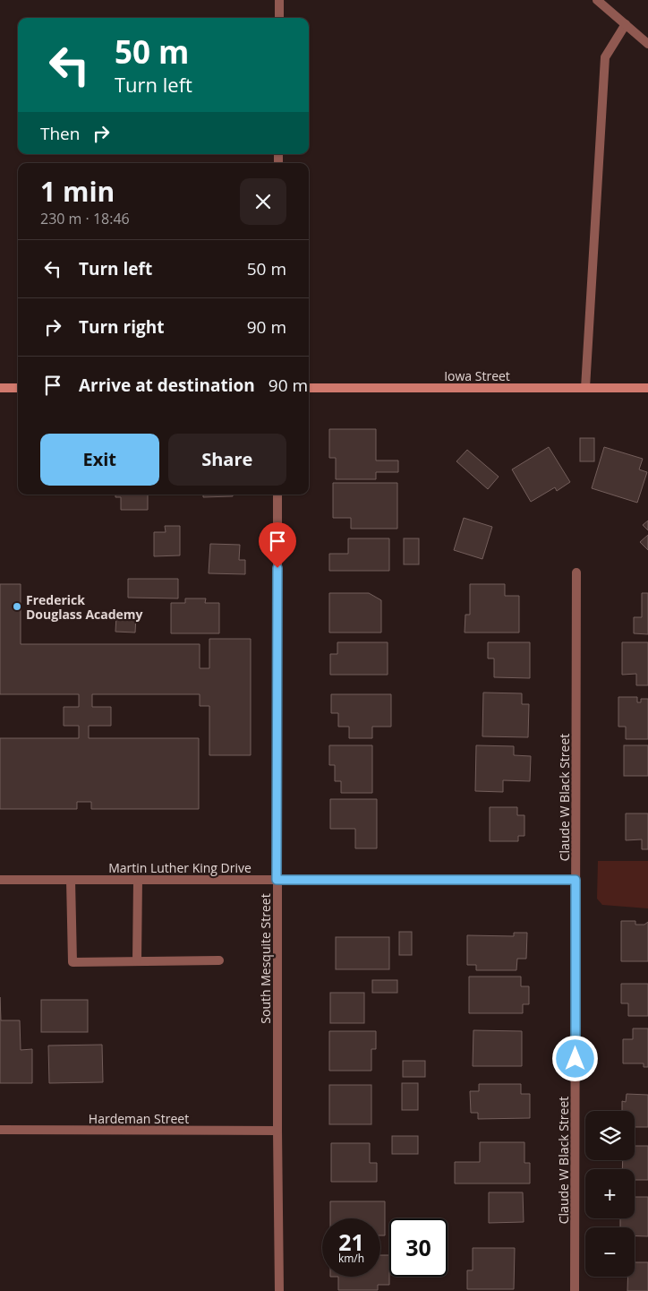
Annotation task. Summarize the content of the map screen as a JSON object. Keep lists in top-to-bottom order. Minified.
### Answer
{"streets":{"main road":["Iowa Street"],"street":["Claude W Black Street","Martin Luther King Drive","South Mesquite Street","Hardeman Street"]},"crossings":[["Claude W Black Street","Martin Luther King Drive"],["Martin Luther King Drive","South Mesquite Street"],["South Mesquite Street","Hardeman Street"]],"places":["Frederick Douglass Academy"],"page":{"turn":["50 m","Turn left"],"then":"Then","heading":["1 min","230 m · 18:46"],"list":[{"name":"Turn left","value":"50 m"},{"name":"Turn right","value":"90 m"},{"name":"Arrive at destination","value":"90 m"}],"buttons":["Exit","Share"],"map_buttons":["+","−"],"speed":"21 km/h","limit":"30"}}
